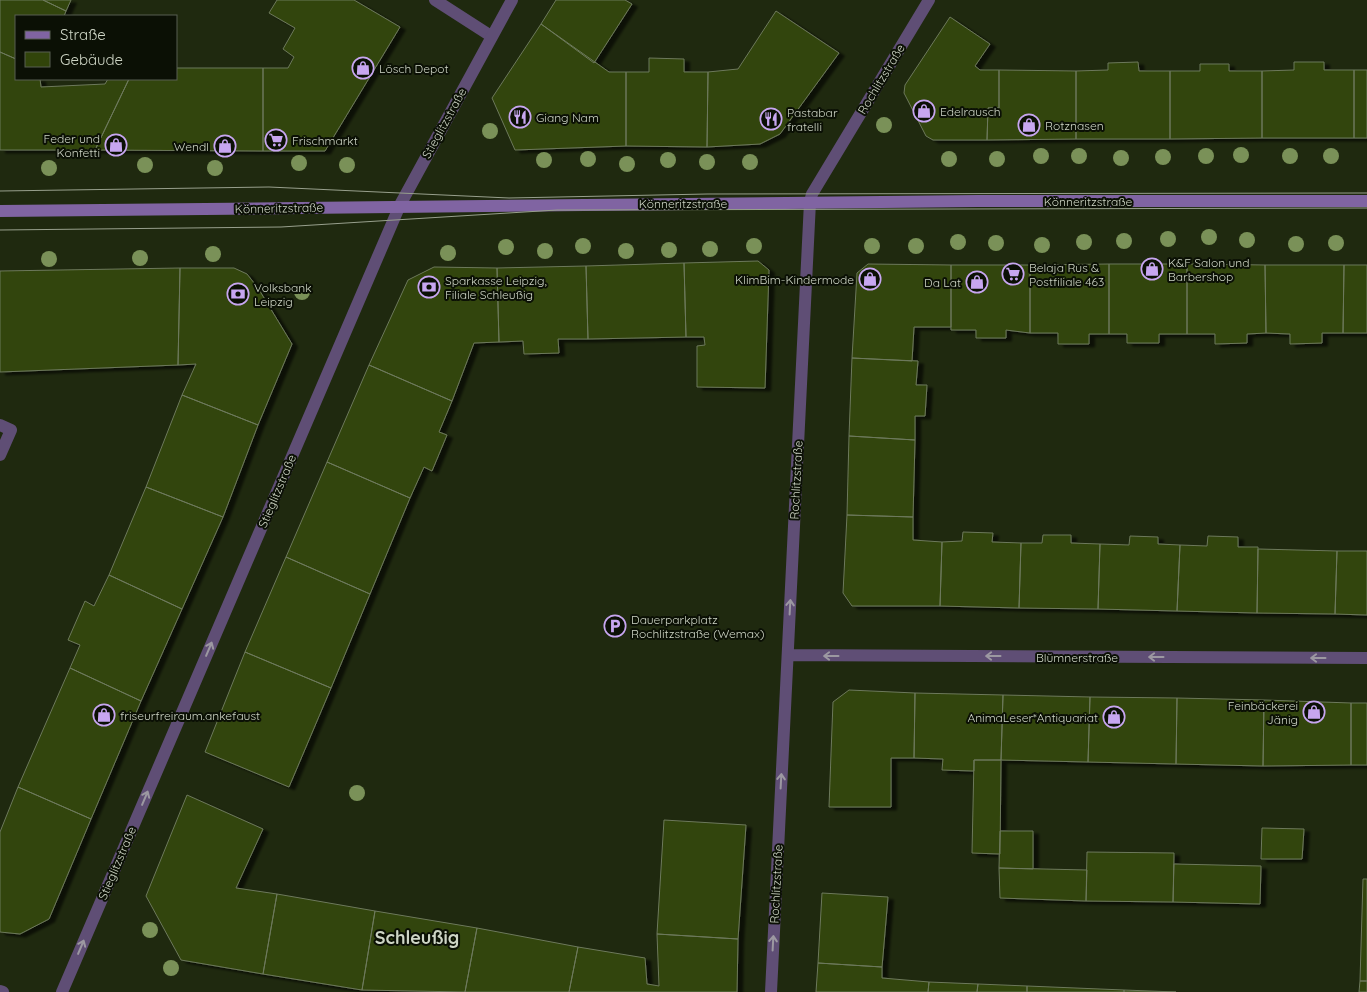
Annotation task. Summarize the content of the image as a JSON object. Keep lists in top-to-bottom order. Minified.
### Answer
{"streets":{"main road":["Könneritzstraße"],"street":["Rochlitzstraße","Stieglitzstraße","Blümnerstraße"]},"crossings":[["Rochlitzstraße","Könneritzstraße"],["Rochlitzstraße","Blümnerstraße"],["Stieglitzstraße","Könneritzstraße"]],"one_way":["Rochlitzstraße","Stieglitzstraße","Blümnerstraße"],"districts":["Schleußig"],"places":{"shop":["Lösch Depot","Edelrausch","Rotznasen","Feder und Konfetti","Wendl","K&F Salon und Barbershop","KlimBim-Kindermode","Da Lat","Feinbäckerei Jänig","friseurfreiraum.ankefaust","AnimaLeser*Antiquariat"],"restaurant":["Giang Nam","Pastabar fratelli"],"supermarket":["Frischmarkt","Belaja Rus & Postfiliale 463"],"bank":["Sparkasse Leipzig, Filiale Schleußig","Volksbank Leipzig"],"parking":["Dauerparkplatz Rochlitzstraße (Wemax)"]},"legend":["Straße","Gebäude"]}
